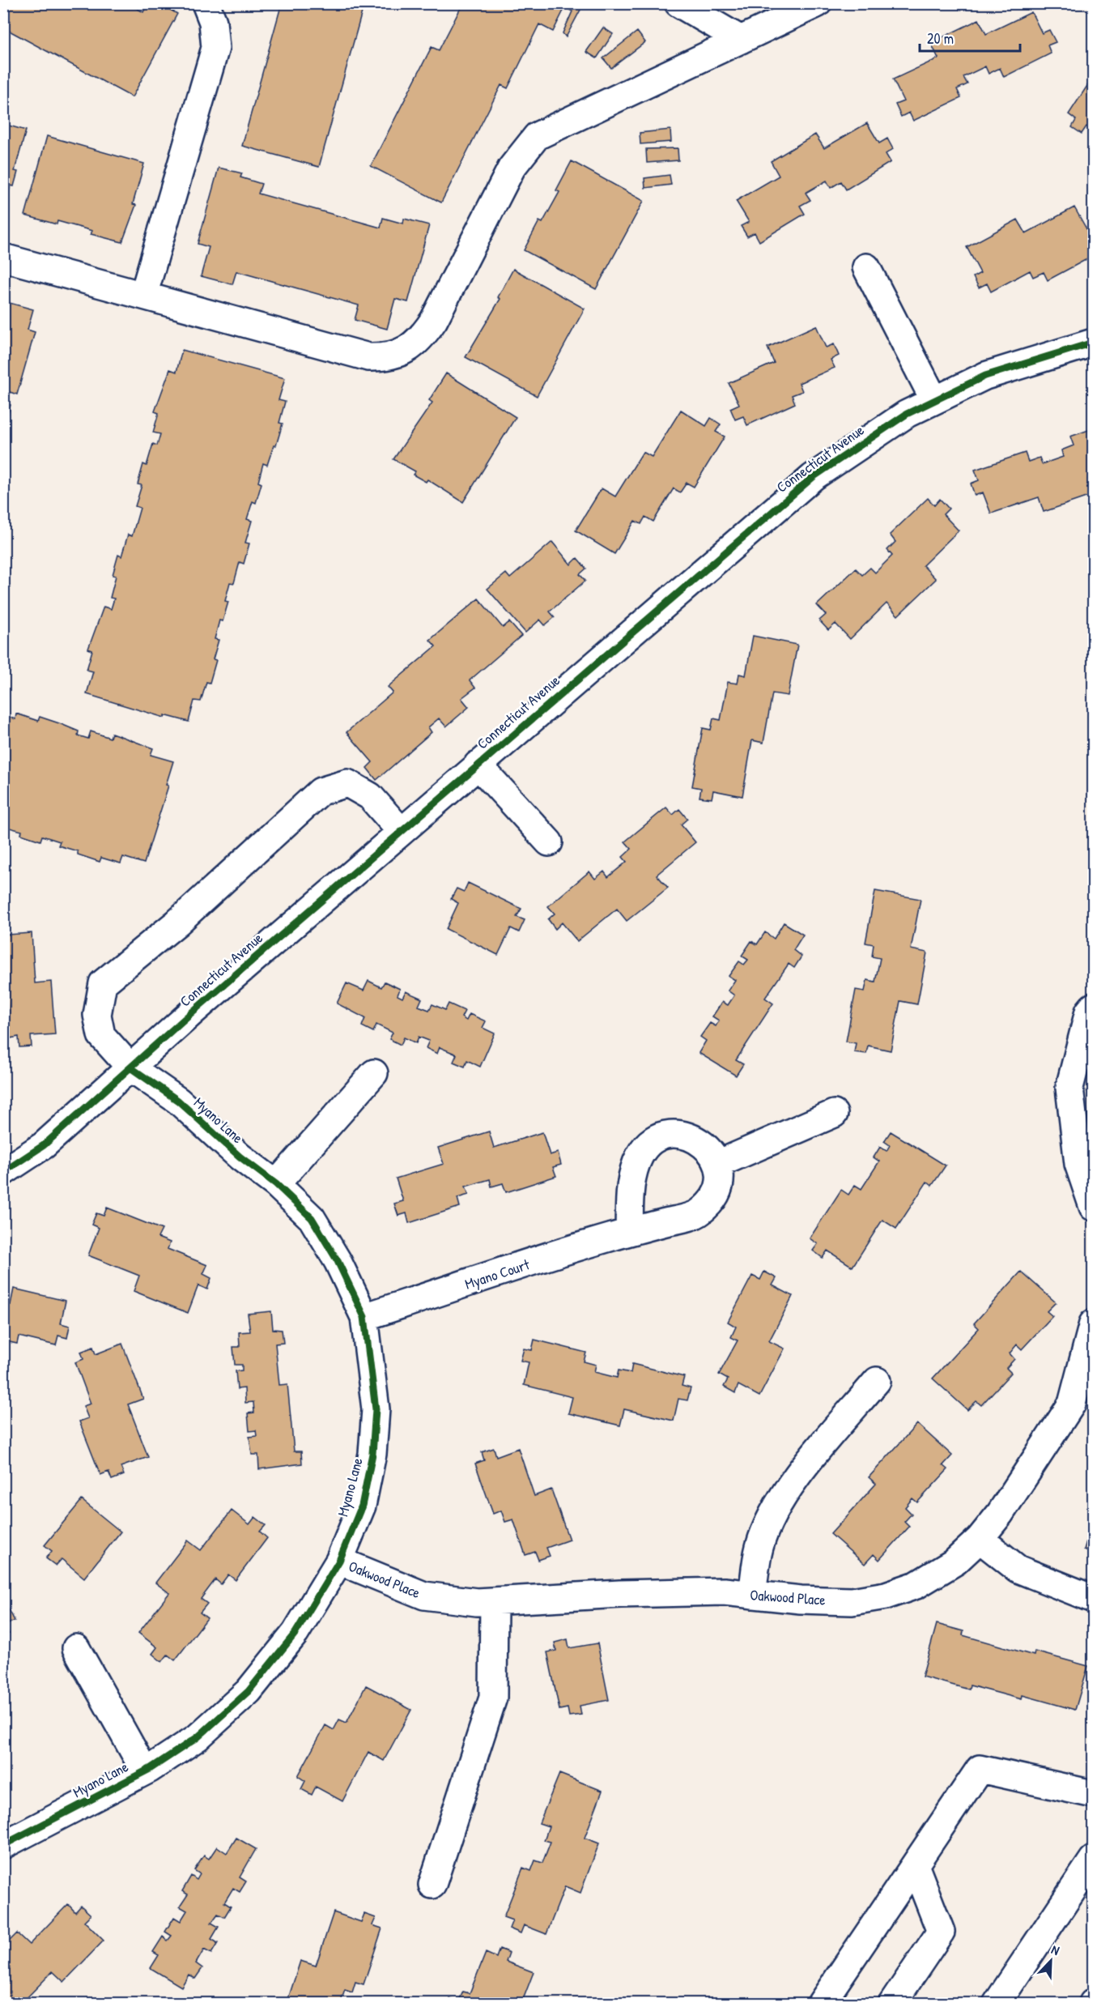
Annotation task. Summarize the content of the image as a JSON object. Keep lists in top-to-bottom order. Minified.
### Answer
{"streets":{"street":["Connecticut Avenue","Myano Lane","Myano Court","Oakwood Place"]},"crossings":[["Connecticut Avenue","Myano Lane"],["Myano Lane","Myano Court"],["Myano Lane","Oakwood Place"]],"scale_bar":"20 m","north":"top right"}
